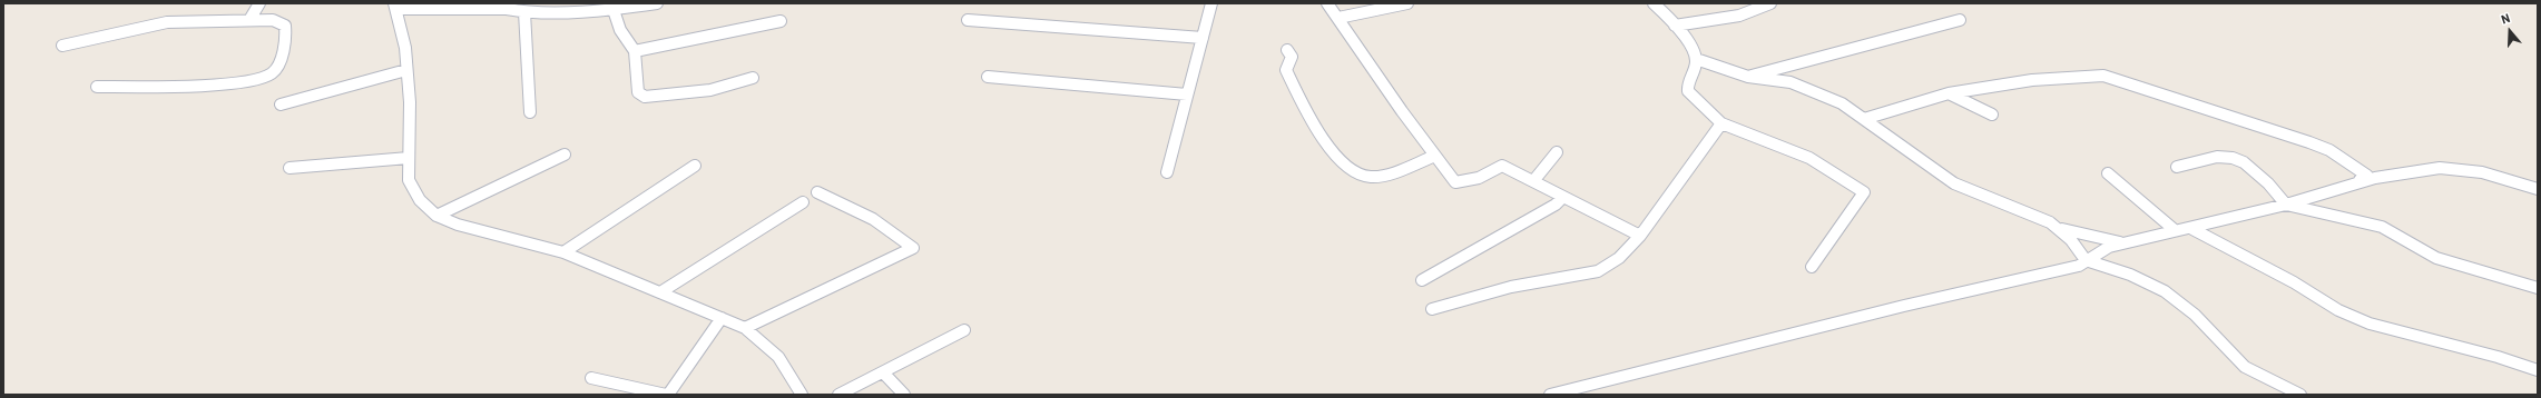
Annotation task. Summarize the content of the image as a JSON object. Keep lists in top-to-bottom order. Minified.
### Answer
{"north":"top"}
